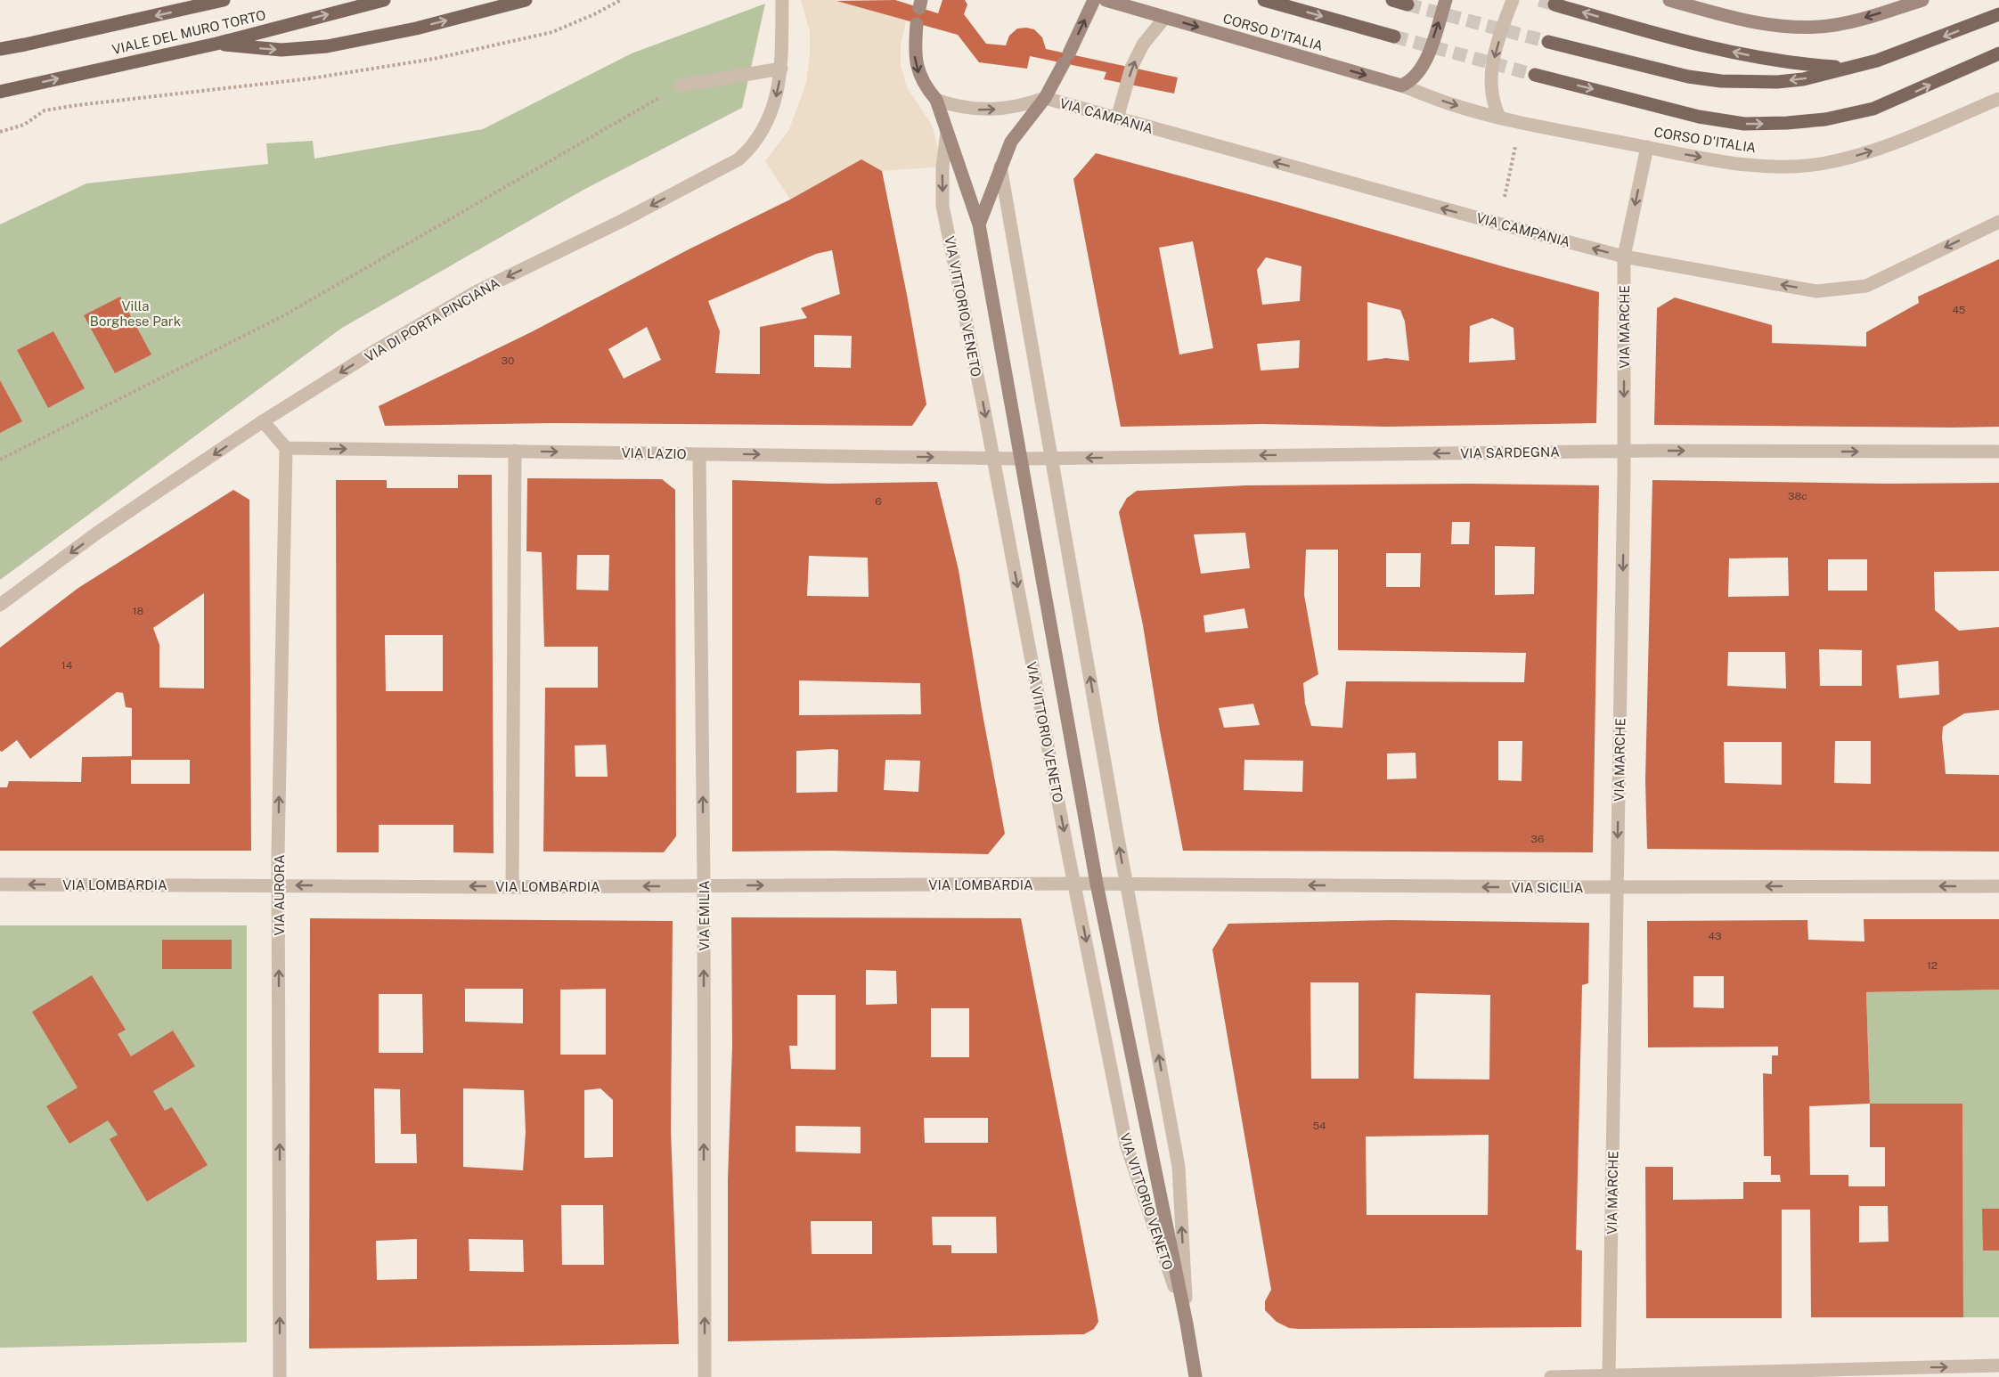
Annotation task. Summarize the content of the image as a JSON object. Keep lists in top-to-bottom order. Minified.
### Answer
{"streets":{"main road":["VIALE DEL MURO TORTO","CORSO D'ITALIA","VIA VITTORIO VENETO"],"street":["VIA CAMPANIA","VIA DI PORTA PINCIANA","VIA MARCHE","VIA SARDEGNA","VIA LAZIO","VIA LOMBARDIA","VIA SICILIA","VIA AURORA","VIA EMILIA"]},"crossings":[["CORSO D'ITALIA","VIA MARCHE"],["VIA CAMPANIA","VIA MARCHE"],["VIA VITTORIO VENETO","VIA SARDEGNA"],["VIA VITTORIO VENETO","VIA LAZIO"],["VIA VITTORIO VENETO","VIA LOMBARDIA"],["VIA VITTORIO VENETO","VIA SICILIA"],["VIA MARCHE","VIA SARDEGNA"],["VIA MARCHE","VIA SICILIA"],["VIA SARDEGNA","VIA LAZIO"],["VIA LAZIO","VIA AURORA"],["VIA LAZIO","VIA EMILIA"],["VIA LOMBARDIA","VIA SICILIA"],["VIA LOMBARDIA","VIA AURORA"],["VIA LOMBARDIA","VIA EMILIA"]],"one_way":["VIA CAMPANIA","VIA DI PORTA PINCIANA","VIA MARCHE","VIA LAZIO","VIA SICILIA","VIA AURORA","VIA EMILIA"],"parks":["Villa Borghese Park"],"house_numbers":["45","30","38c","6","18","14","36","43","12","54"]}
